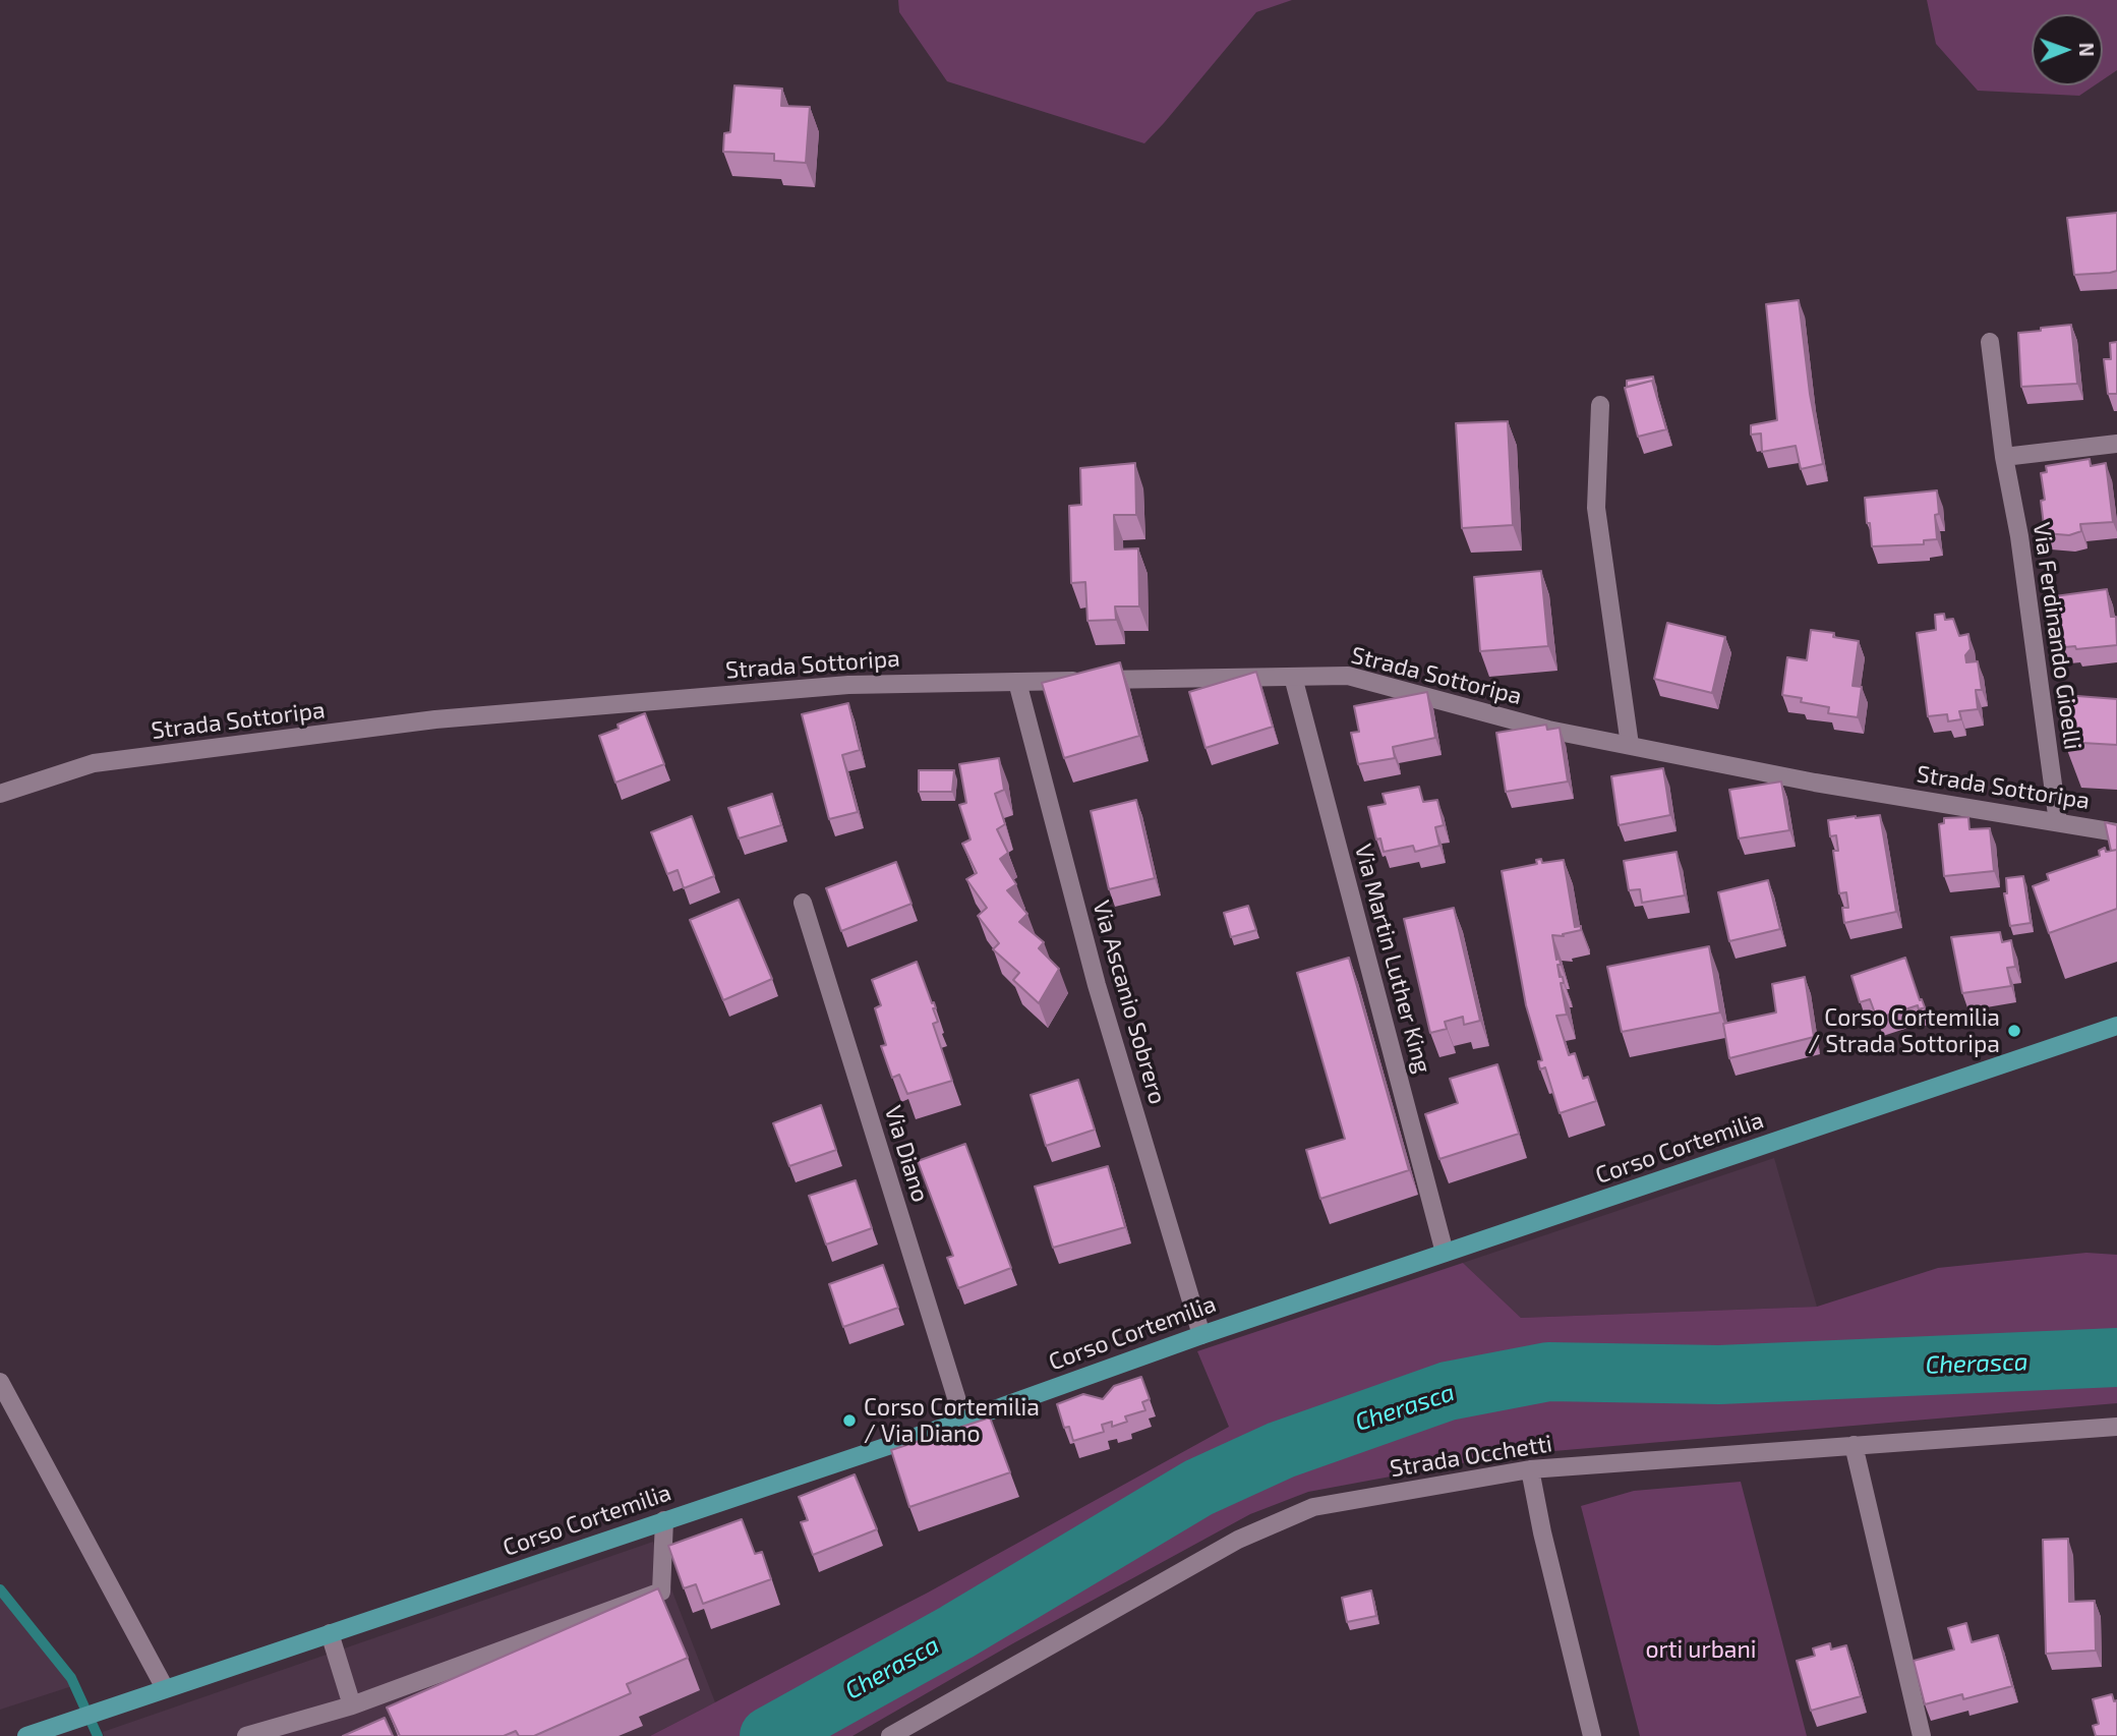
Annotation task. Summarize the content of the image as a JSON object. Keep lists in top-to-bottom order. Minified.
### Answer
{"streets":{"main road":["Corso Cortemilia"],"street":["Via Ferdinando Gioelli","Strada Sottoripa","Via Martin Luther King","Via Ascanio Sobrero","Via Diano","Strada Occhetti"]},"crossings":[["Via Ferdinando Gioelli","Strada Sottoripa"],["Strada Sottoripa","Via Martin Luther King"],["Strada Sottoripa","Via Ascanio Sobrero"],["Via Martin Luther King","Corso Cortemilia"],["Via Ascanio Sobrero","Corso Cortemilia"],["Corso Cortemilia","Via Diano"]],"water":["Cherasca"],"parks":["orti urbani"],"places":["Corso Cortemilia / Strada Sottoripa","Corso Cortemilia / Via Diano"],"north":"right"}
